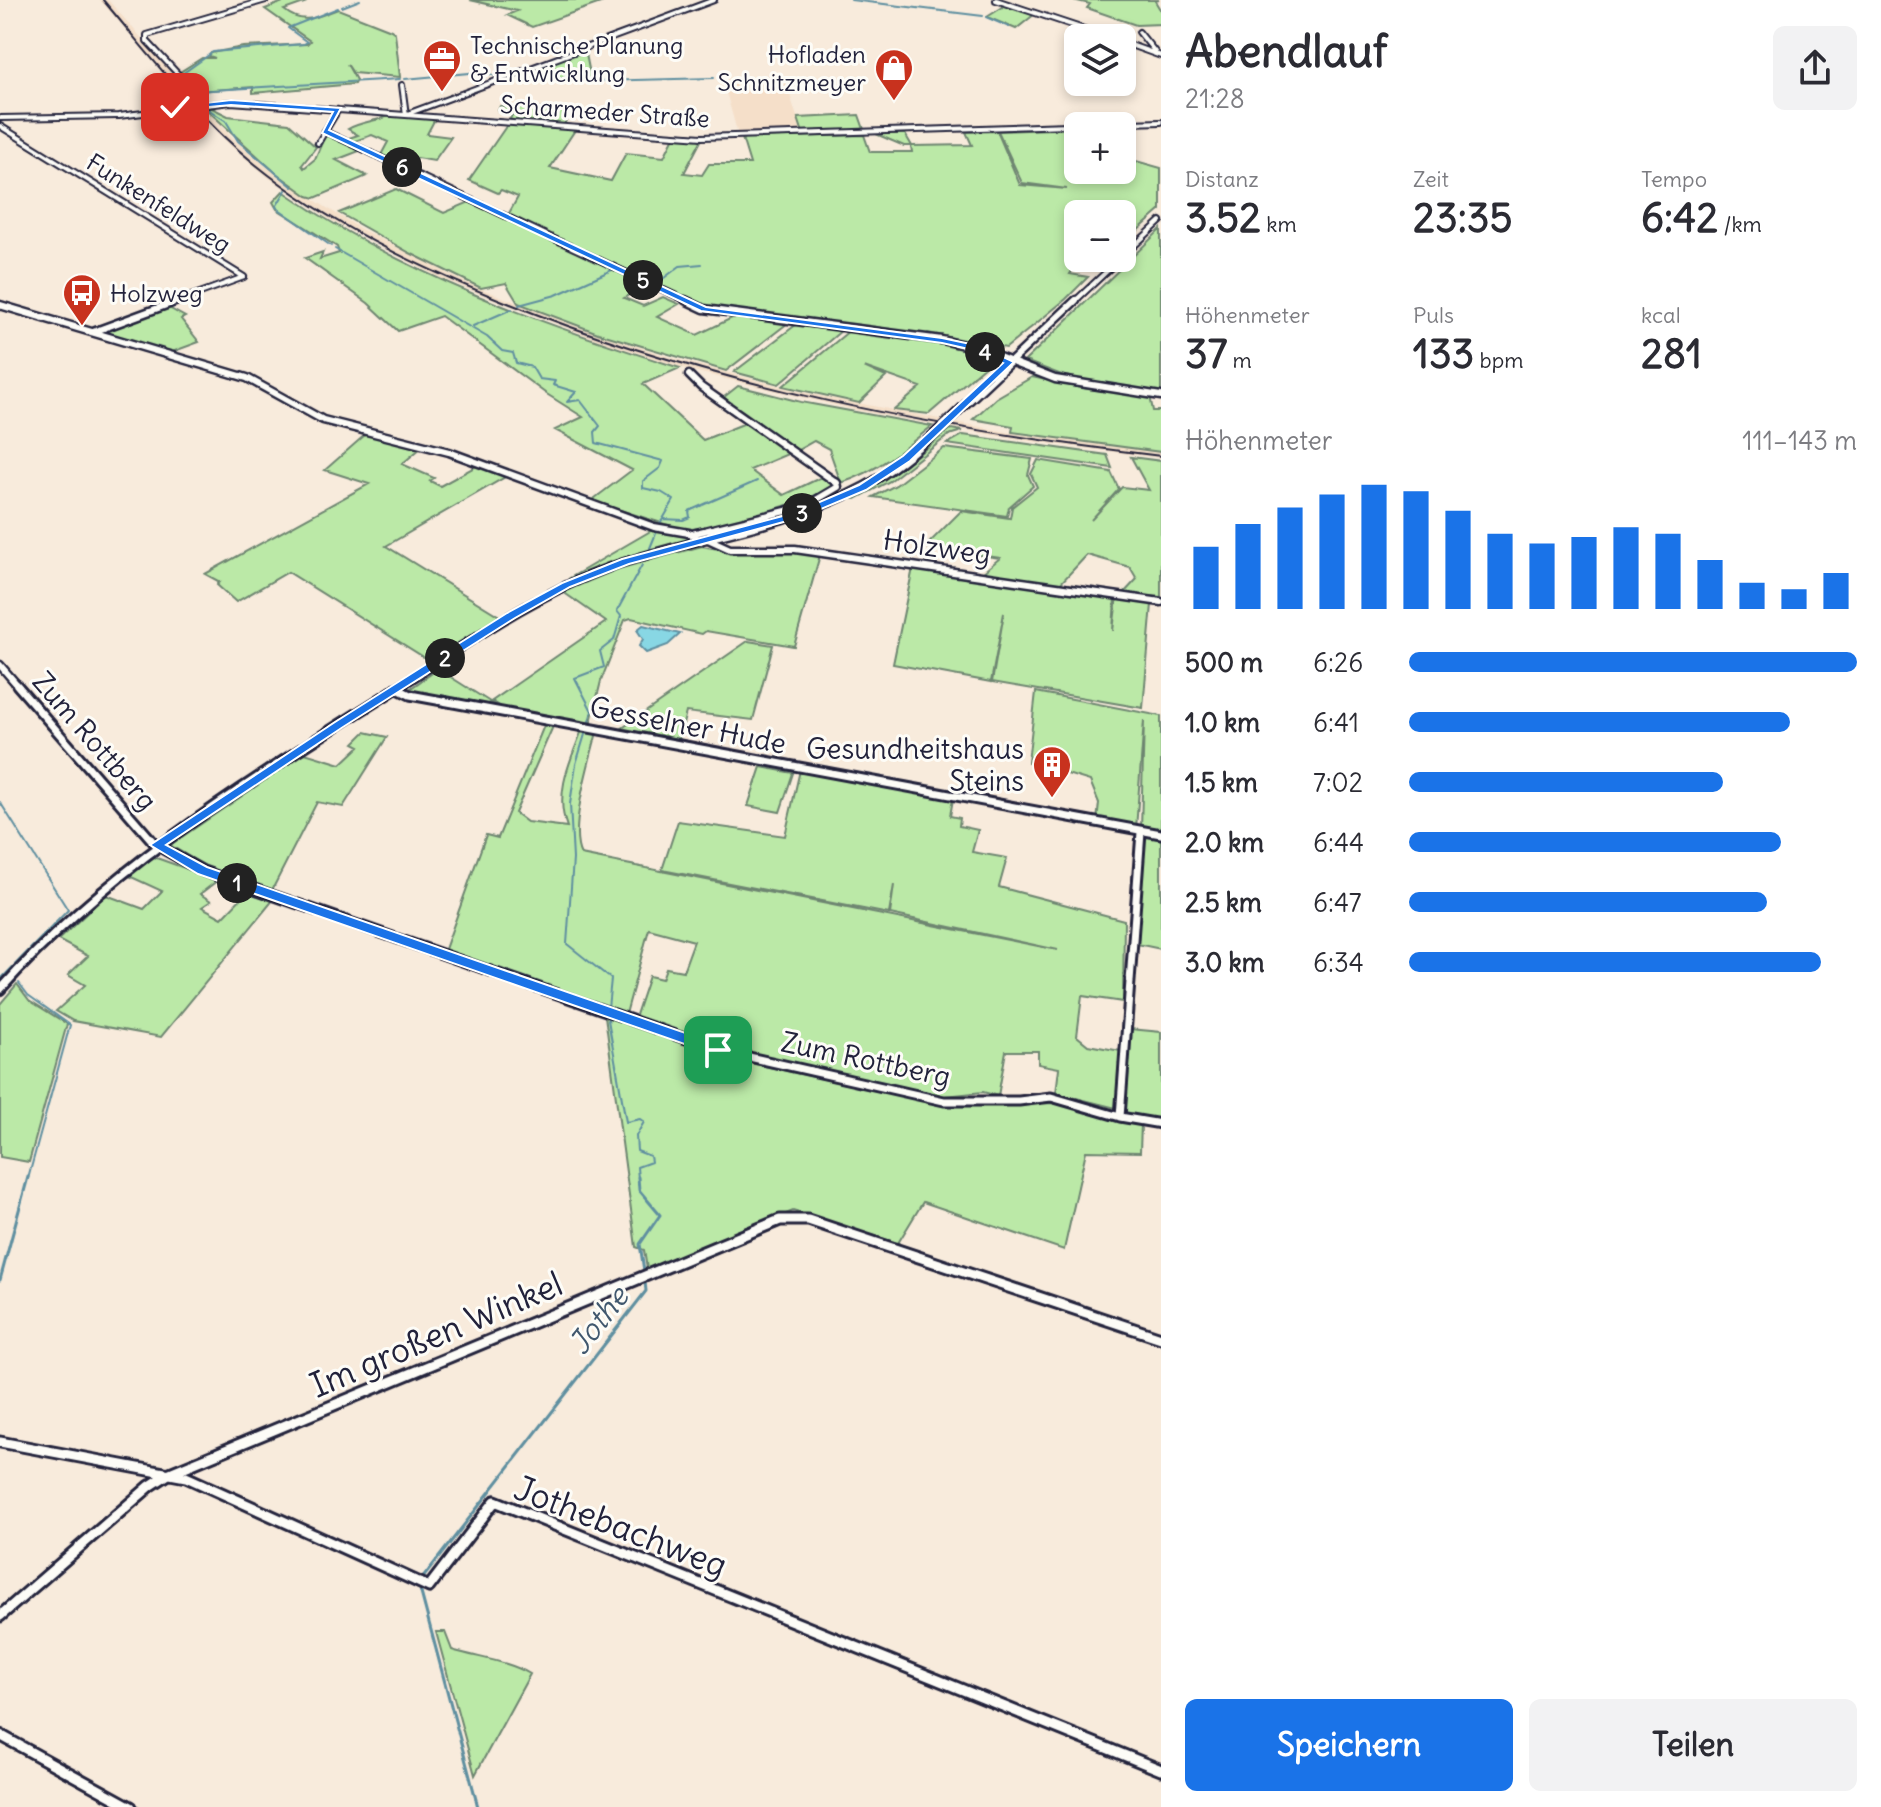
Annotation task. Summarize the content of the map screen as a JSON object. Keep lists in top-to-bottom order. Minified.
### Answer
{"streets":{"street":["Scharmeder Straße","Funkenfeldweg","Holzweg","Gesselner Hude","Zum Rottberg","Im großen Winkel","Jothebachweg"]},"crossings":[["Funkenfeldweg","Holzweg"],["Im großen Winkel","Jothebachweg"]],"water":["Jothe"],"places":{"office":["Technische Planung & Entwicklung"],"shop":["Hofladen Schnitzmeyer"],"bus stop":["Holzweg"],"building":["Gesundheitshaus Steins"]},"page":{"heading":["Abendlauf","21:28"],"map_buttons":["+","−"],"stats":[["Distanz","3.52 km"],["Zeit","23:35"],["Tempo","6:42 /km"],["Höhenmeter","37 m"],["Puls","133 bpm"],["kcal","281"]],"pins":["6","5","4","3","2","1"],"chart":["Höhenmeter","111–143 m"],"list":[{"name":"500 m","note":"6:26"},{"name":"1.0 km","note":"6:41"},{"name":"1.5 km","note":"7:02"},{"name":"2.0 km","note":"6:44"},{"name":"2.5 km","note":"6:47"},{"name":"3.0 km","note":"6:34"}],"buttons":["Speichern","Teilen"]}}
